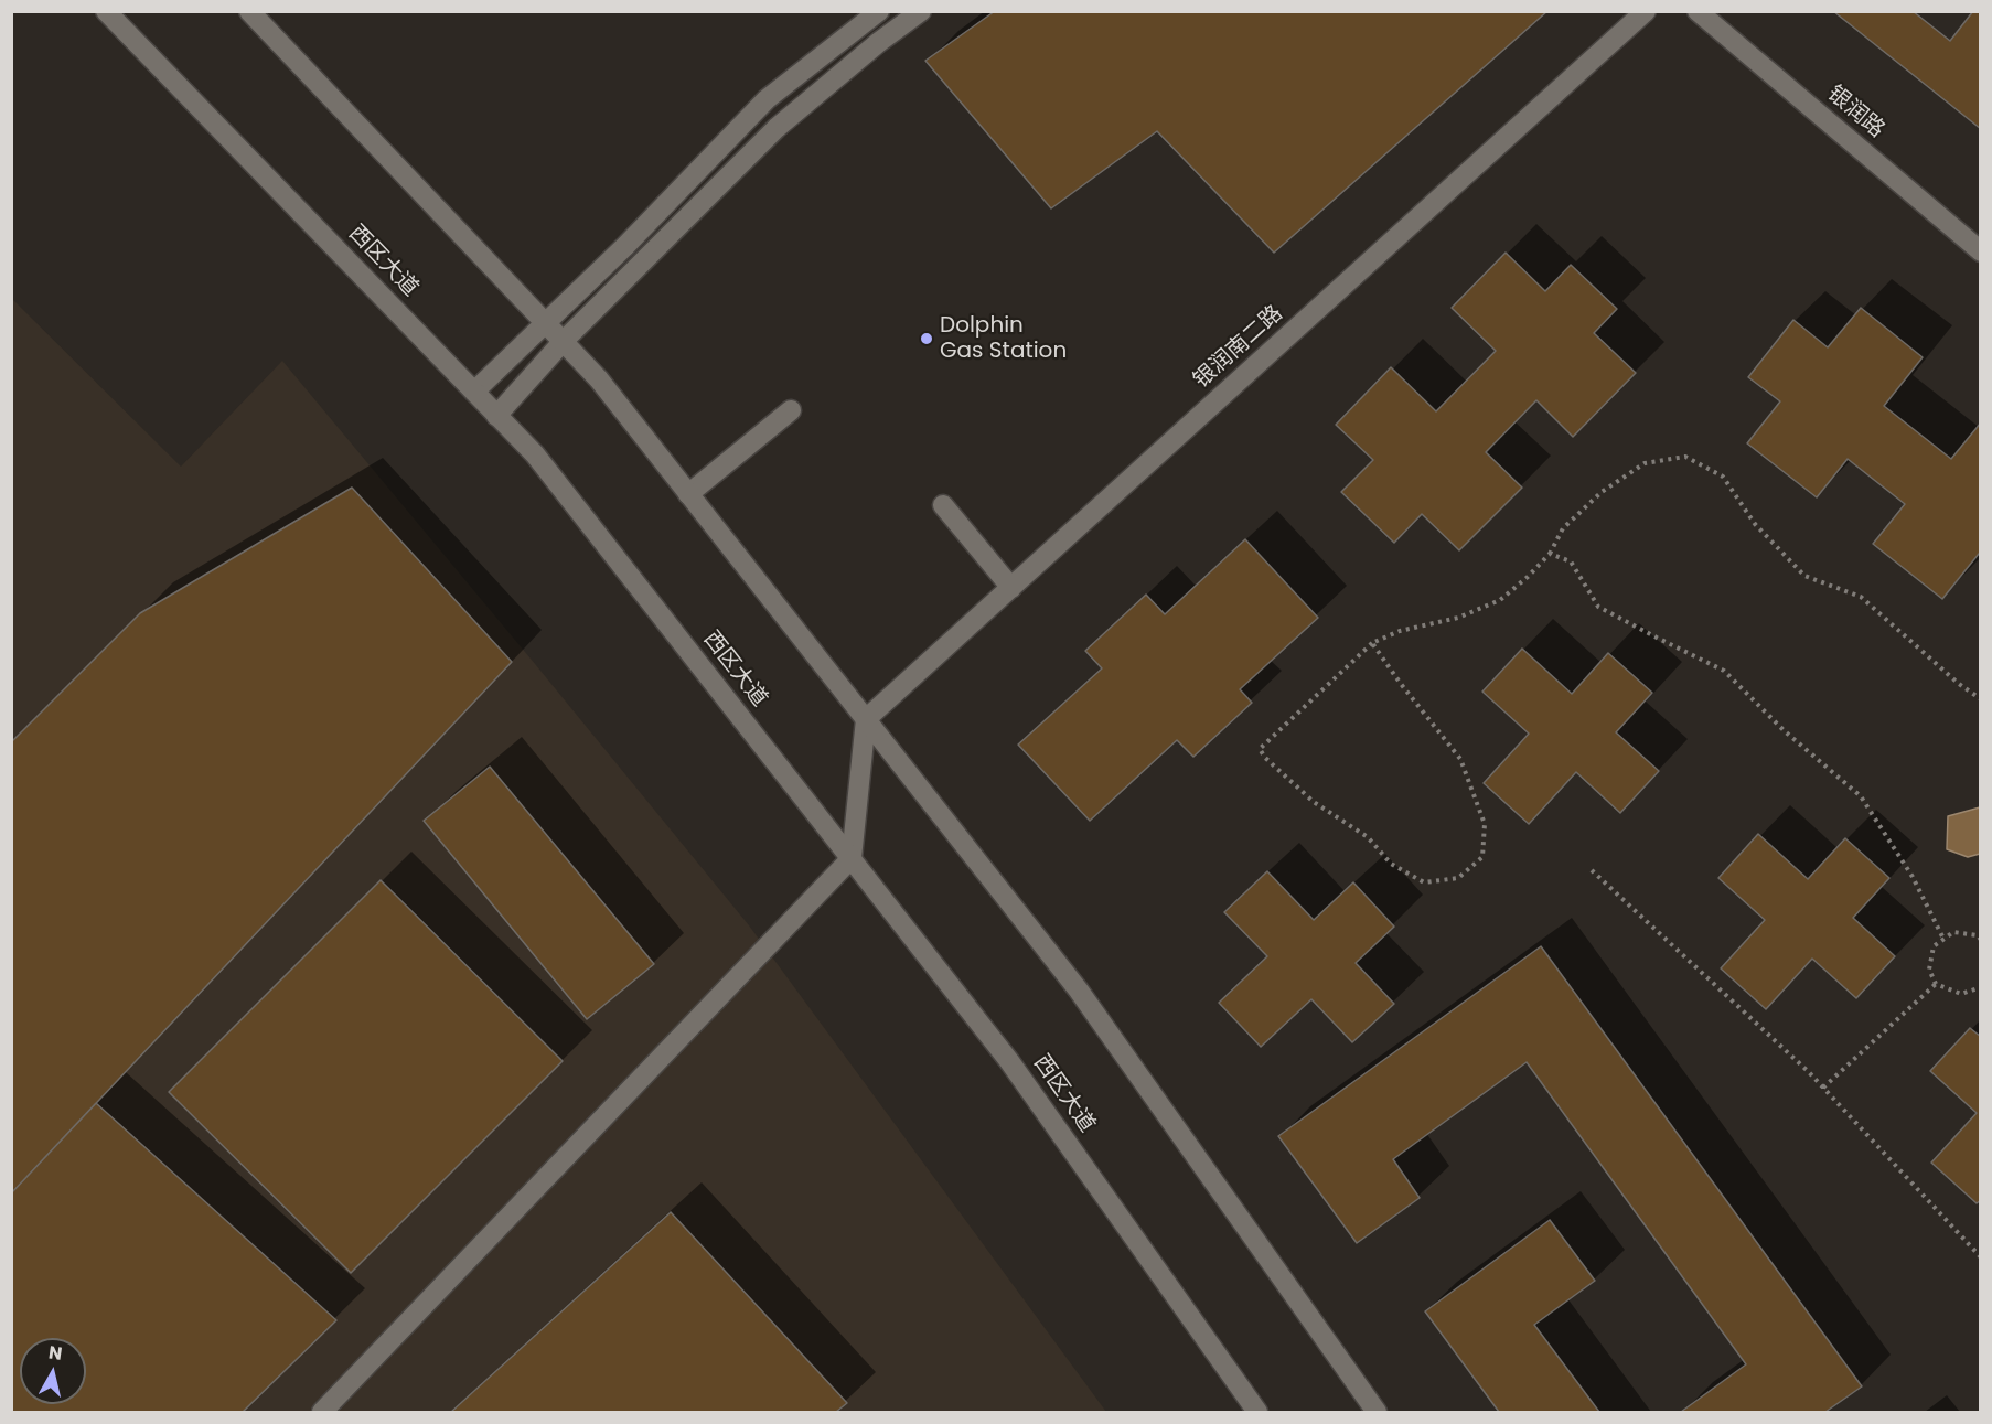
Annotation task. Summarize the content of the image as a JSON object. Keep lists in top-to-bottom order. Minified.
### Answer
{"streets":{"street":["银润路","西区大道","银润南二路"]},"places":["Dolphin Gas Station"],"north":"top"}
